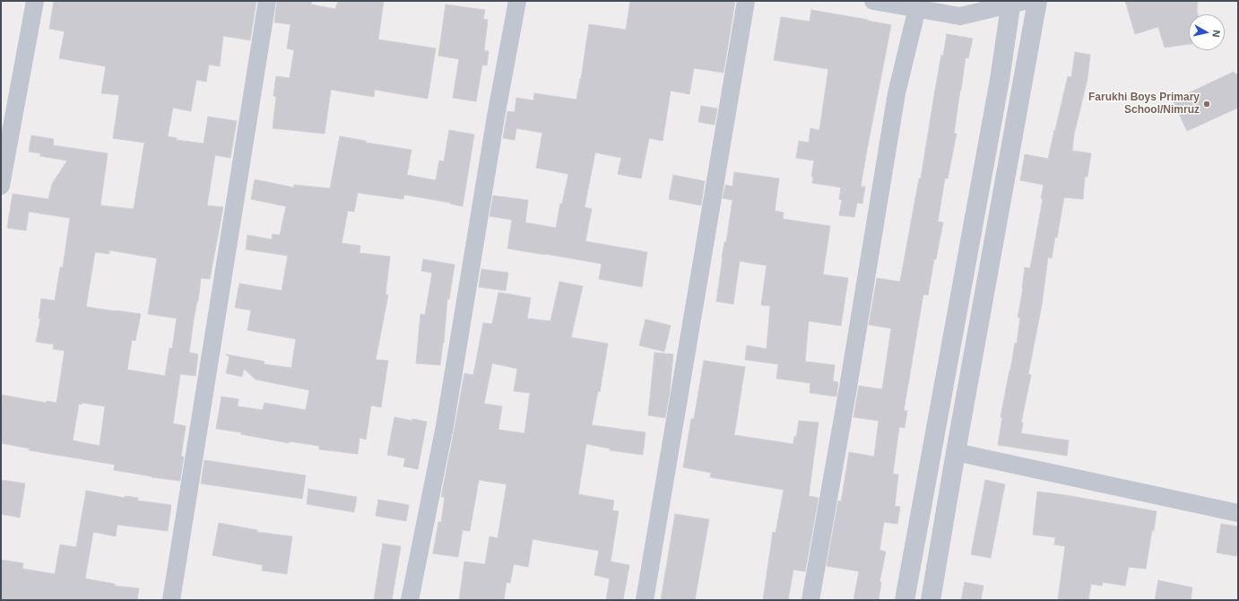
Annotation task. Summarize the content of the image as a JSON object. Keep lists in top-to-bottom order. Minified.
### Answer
{"places":["Farukhi Boys Primary School/Nimruz"],"north":"right"}
